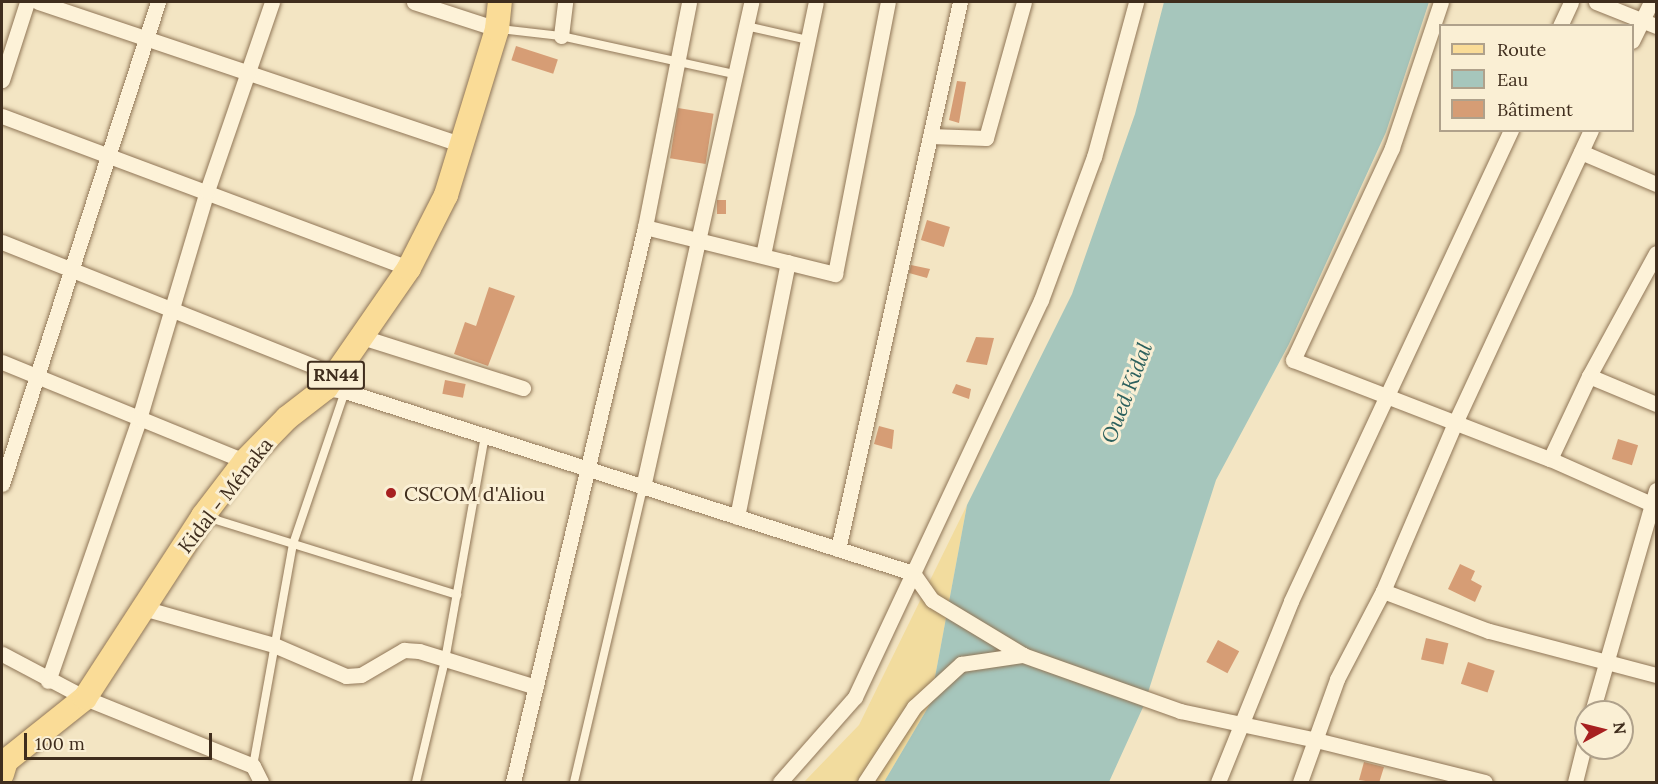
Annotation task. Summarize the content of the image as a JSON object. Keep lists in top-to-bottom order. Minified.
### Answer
{"streets":{"main road":["RN44","Kidal - Ménaka"]},"water":["Oued Kidal"],"places":["CSCOM d'Aliou"],"legend":["Route","Eau","Bâtiment"],"scale_bar":"100 m","north":"right"}
